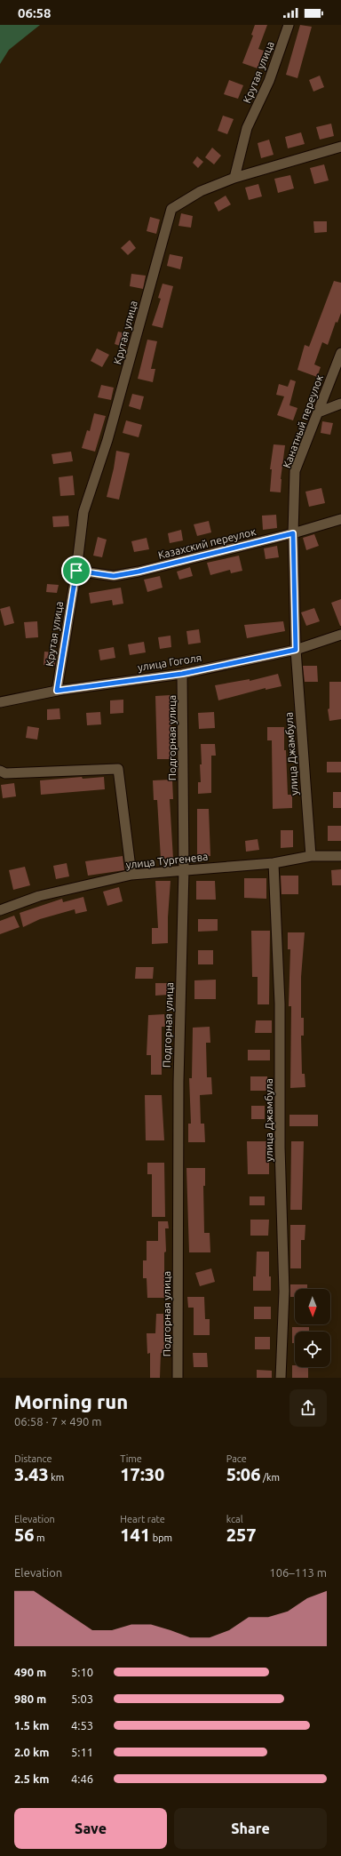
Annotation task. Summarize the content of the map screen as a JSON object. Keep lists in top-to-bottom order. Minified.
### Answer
{"streets":{"street":["Крутая улица","Канатный переулок","Казахский переулок","улица Гоголя","Подгорная улица","улица Джамбула","улица Тургенева"]},"crossings":[["Крутая улица","Казахский переулок"],["Крутая улица","улица Гоголя"],["Канатный переулок","Казахский переулок"],["Канатный переулок","улица Гоголя"],["Канатный переулок","улица Джамбула"],["улица Гоголя","Подгорная улица"],["улица Гоголя","улица Джамбула"],["Подгорная улица","улица Тургенева"],["улица Джамбула","улица Тургенева"]],"north":"bottom","page":{"status":"06:58","heading":["Morning run","06:58 · 7 × 490 m"],"stats":[["Distance","3.43 km"],["Time","17:30"],["Pace","5:06 /km"],["Elevation","56 m"],["Heart rate","141 bpm"],["kcal","257"]],"chart":["Elevation","106–113 m"],"list":[{"name":"490 m","note":"5:10"},{"name":"980 m","note":"5:03"},{"name":"1.5 km","note":"4:53"},{"name":"2.0 km","note":"5:11"},{"name":"2.5 km","note":"4:46"}],"buttons":["Save","Share"]}}
